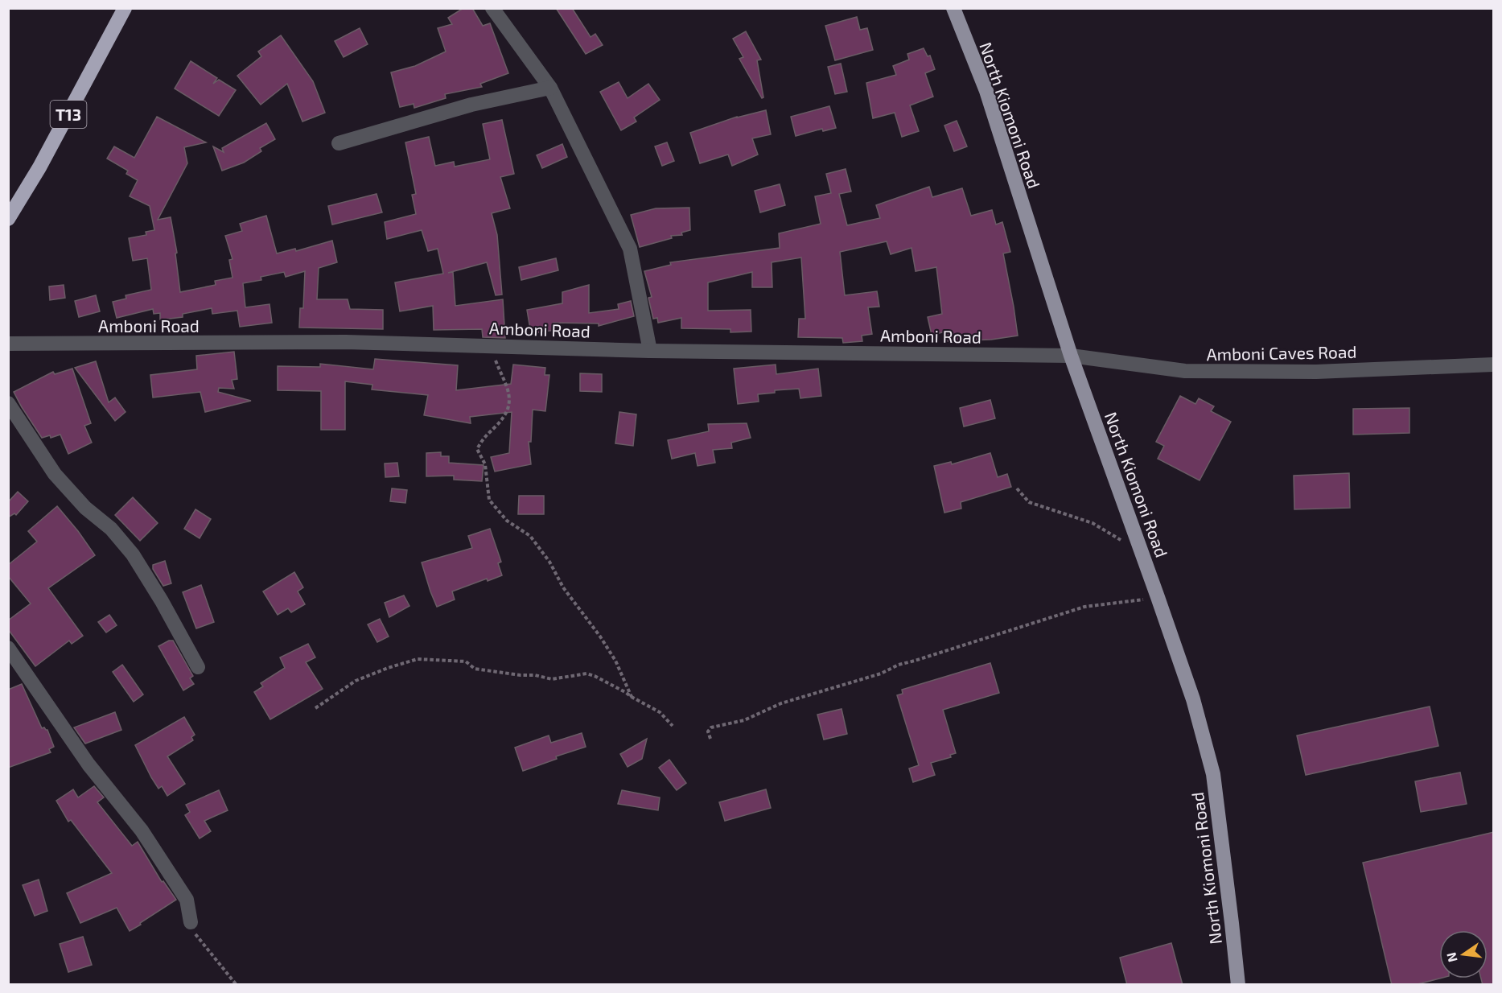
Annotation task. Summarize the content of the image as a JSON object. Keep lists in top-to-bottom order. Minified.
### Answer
{"streets":{"highway":["T13"],"main road":["North Kiomoni Road"],"street":["Amboni Road","Amboni Caves Road"]},"crossings":[["North Kiomoni Road","Amboni Road"],["North Kiomoni Road","Amboni Caves Road"],["Amboni Road","Amboni Caves Road"]],"north":"left"}
